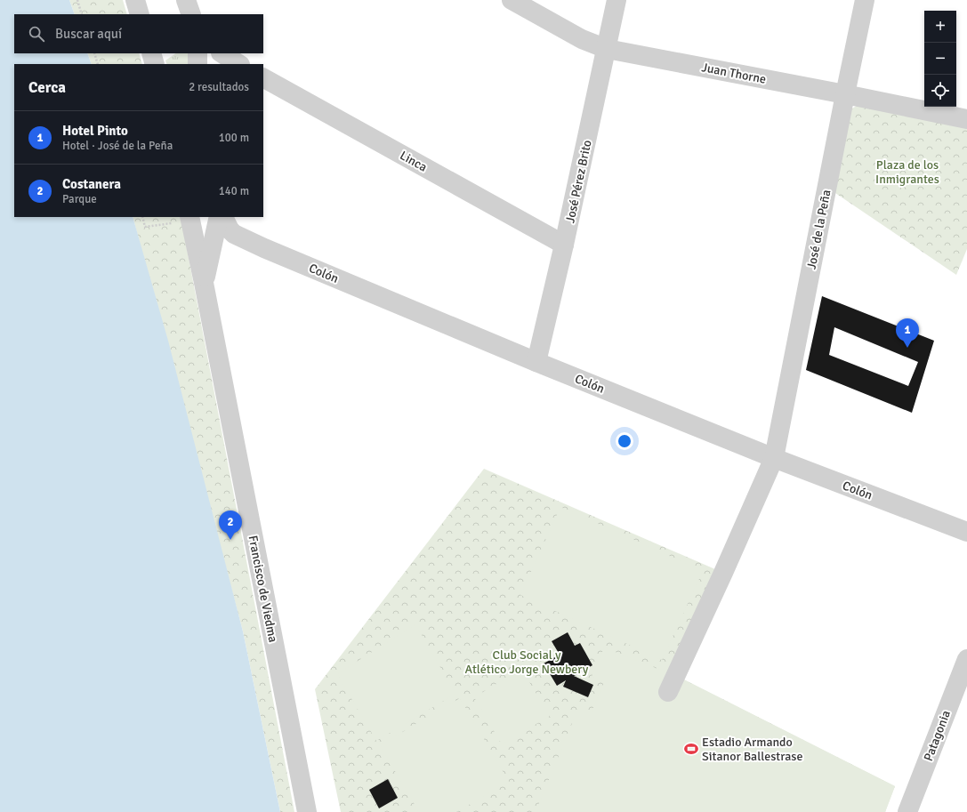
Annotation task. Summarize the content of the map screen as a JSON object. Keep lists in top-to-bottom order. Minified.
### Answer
{"streets":{"street":["Juan Thorne","Linca","José Pérez Brito","José de la Peña","Colón","Francisco de Viedma","Patagonia"]},"crossings":[["Juan Thorne","José Pérez Brito"],["Juan Thorne","José de la Peña"],["Linca","José Pérez Brito"],["José Pérez Brito","Colón"],["José de la Peña","Colón"],["Colón","Francisco de Viedma"]],"parks":["Plaza de los Inmigrantes","Club Social y Atlético Jorge Newbery"],"places":{"sports":["Estadio Armando Sitanor Ballestrase"]},"page":{"map_buttons":["+","−"],"search":"Buscar aquí","heading":["Cerca","2 resultados"],"list":[{"mark":"1","name":"Hotel Pinto","note":"Hotel · José de la Peña","value":"100 m"},{"mark":"2","name":"Costanera","note":"Parque","value":"140 m"}],"pins":["1","2"]}}
